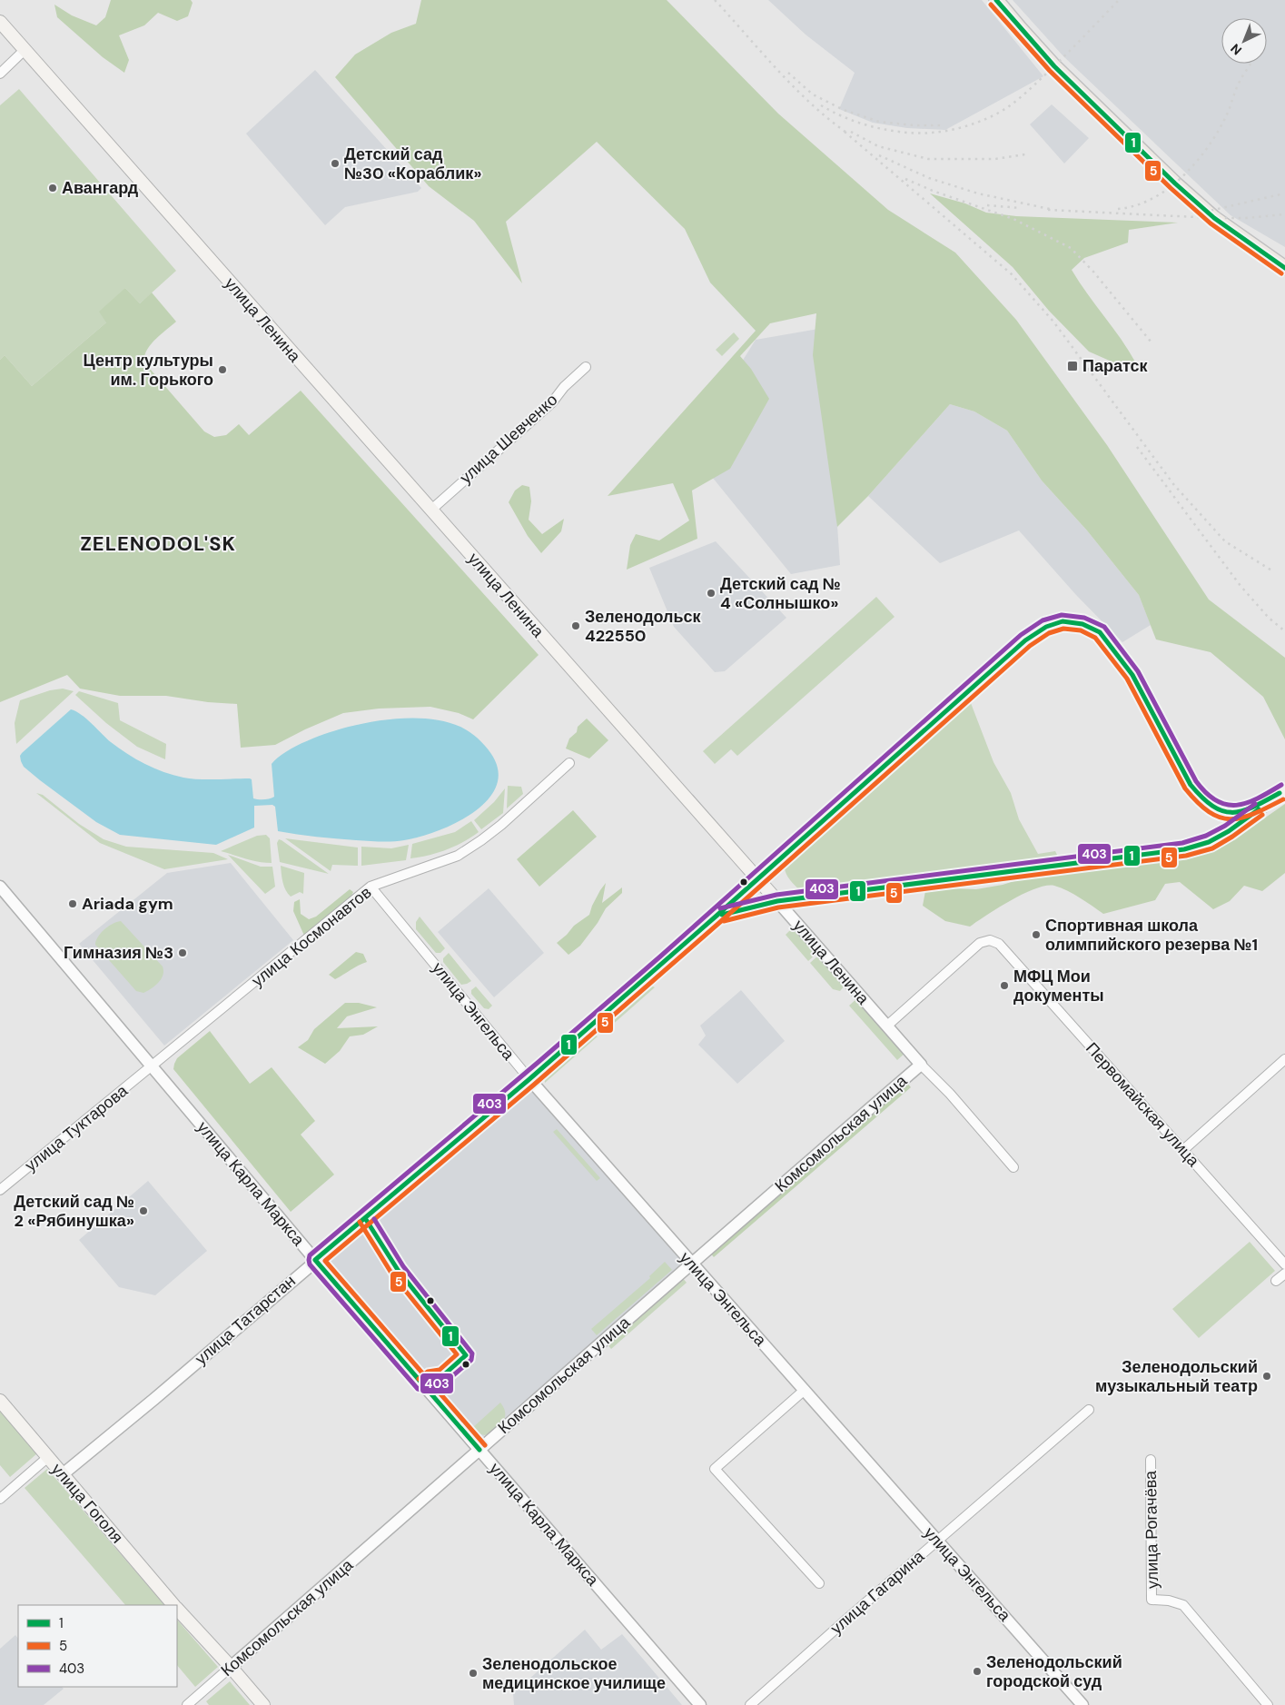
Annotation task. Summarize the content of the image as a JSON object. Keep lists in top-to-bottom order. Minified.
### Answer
{"streets":{"main road":["улица Ленина","улица Гоголя"],"street":["улица Шевченко","улица Космонавтов","улица Энгельса","Первомайская улица","улица Туктарова","Комсомольская улица","улица Карла Маркса","улица Татарстан","улица Рогачёва","улица Гагарина"]},"crossings":[["улица Ленина","улица Шевченко"],["улица Ленина","Первомайская улица"],["улица Ленина","Комсомольская улица"],["улица Ленина","улица Татарстан"],["улица Космонавтов","улица Энгельса"],["улица Космонавтов","улица Туктарова"],["улица Космонавтов","улица Карла Маркса"],["улица Энгельса","Комсомольская улица"],["улица Энгельса","улица Татарстан"],["улица Энгельса","улица Гагарина"],["улица Туктарова","улица Карла Маркса"],["Комсомольская улица","улица Карла Маркса"],["Комсомольская улица","улица Гоголя"],["улица Карла Маркса","улица Татарстан"],["улица Татарстан","улица Гоголя"]],"districts":["ZELENODOL'SK"],"places":{"other":["Детский сад №30 «Кораблик»","Авангард","Центр культуры им. Горького","Детский сад № 4 «Солнышко»","Зеленодольск 422550","Ariada gym","Спортивная школа олимпийского резерва №1","Гимназия №3","МФЦ Мои документы","Детский сад № 2 «Рябинушка»","Зеленодольский музыкальный театр","Зеленодольский городской суд","Зеленодольское медицинское училище"],"transit":["Паратск"]},"lines":["transit line 1","transit line 5","transit line 403"],"legend":["1","5","403"],"north":"bottom left"}
